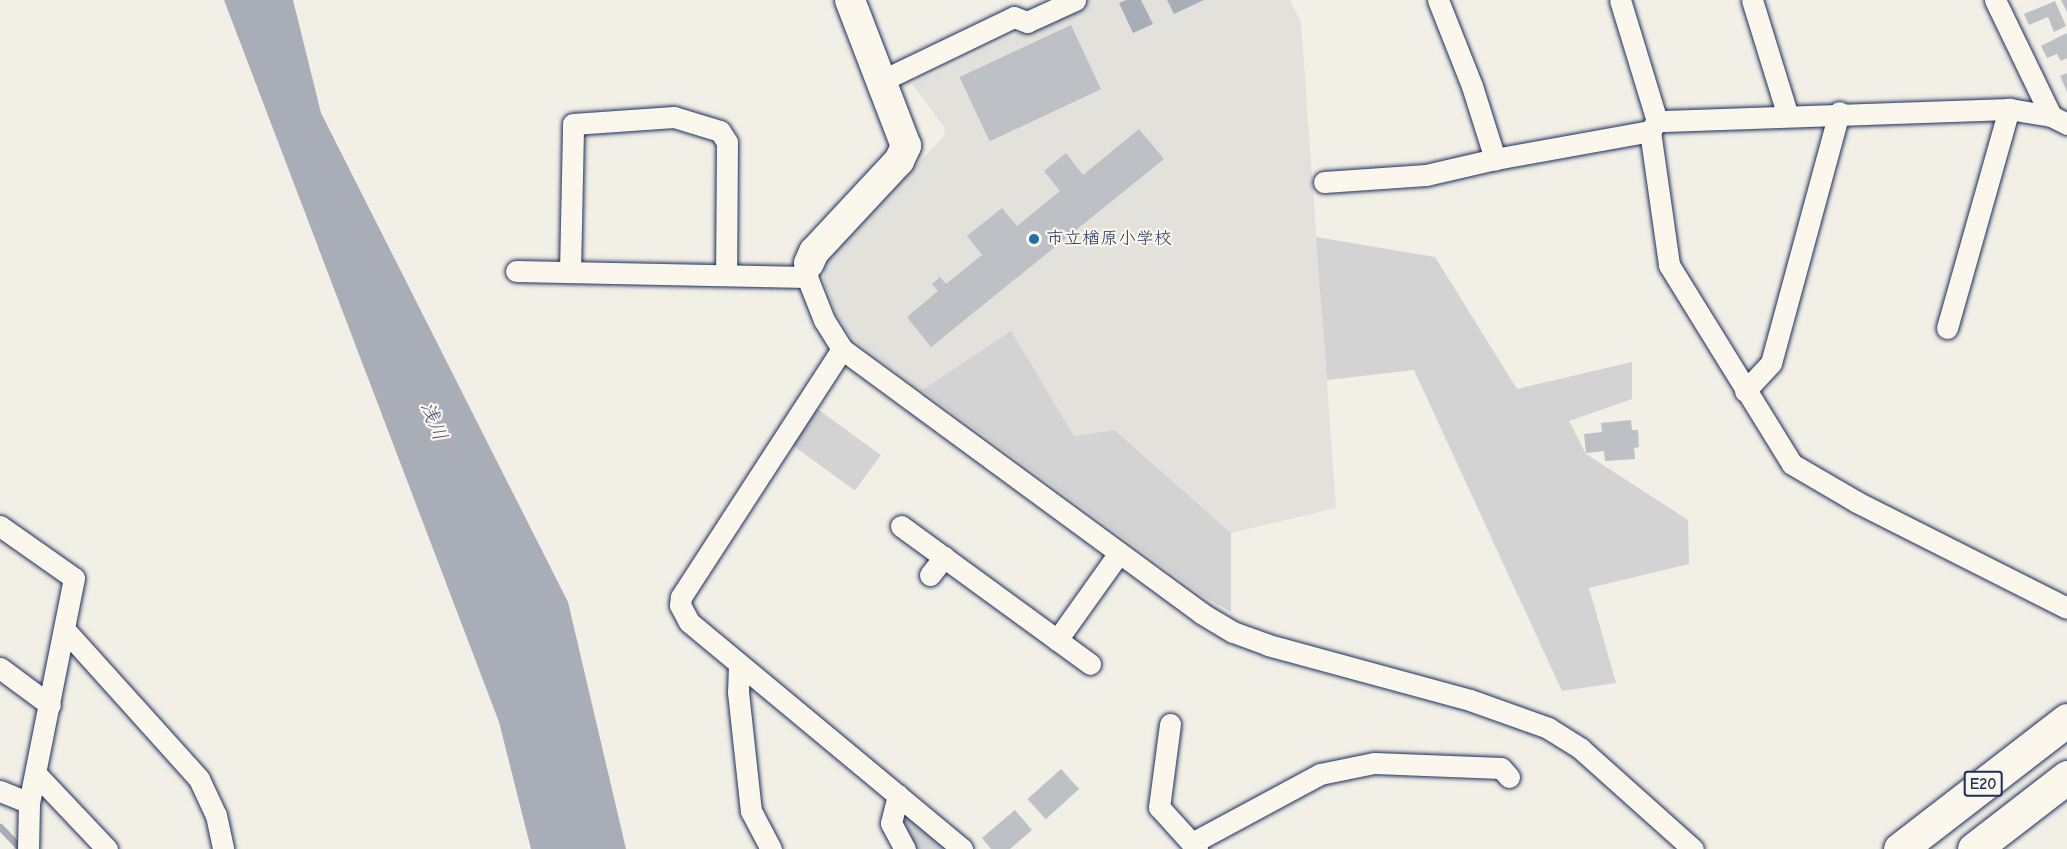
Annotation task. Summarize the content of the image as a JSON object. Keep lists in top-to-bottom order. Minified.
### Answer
{"streets":{"highway":["E20"]},"water":["浅川"],"places":["市立楢原小学校"]}
